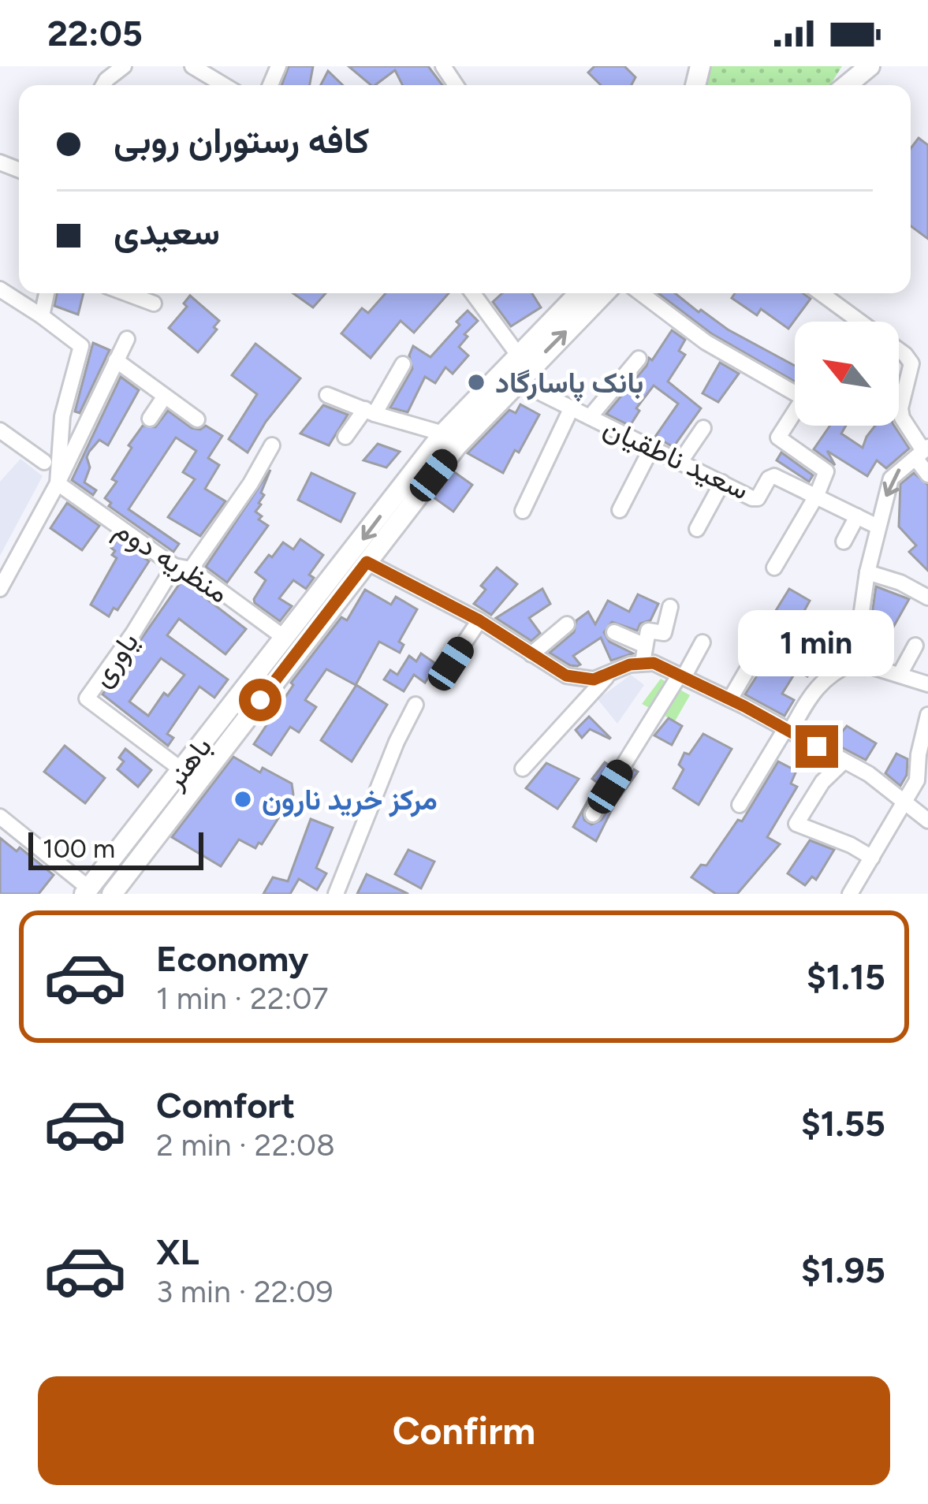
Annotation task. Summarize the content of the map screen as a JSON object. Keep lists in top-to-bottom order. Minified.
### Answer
{"streets":{"main road":["باهنر"],"street":["سعید ناطقیان","منظریه دوم","یاوری"]},"crossings":[["سعید ناطقیان","باهنر"],["منظریه دوم","یاوری"],["منظریه دوم","باهنر"],["یاوری","باهنر"]],"places":["بانک پاسارگاد","مرکز خرید نارون"],"scale_bar":"100 m","north":"top left","page":{"status":"22:05","banner":["کافه رستوران روبی","سعیدی"],"bubble":"1 min","scale":"100 m","list":[{"name":"Economy","note":"1 min · 22:07","value":"$1.15"},{"name":"Comfort","note":"2 min · 22:08","value":"$1.55"},{"name":"XL","note":"3 min · 22:09","value":"$1.95"}],"buttons":"Confirm"}}
